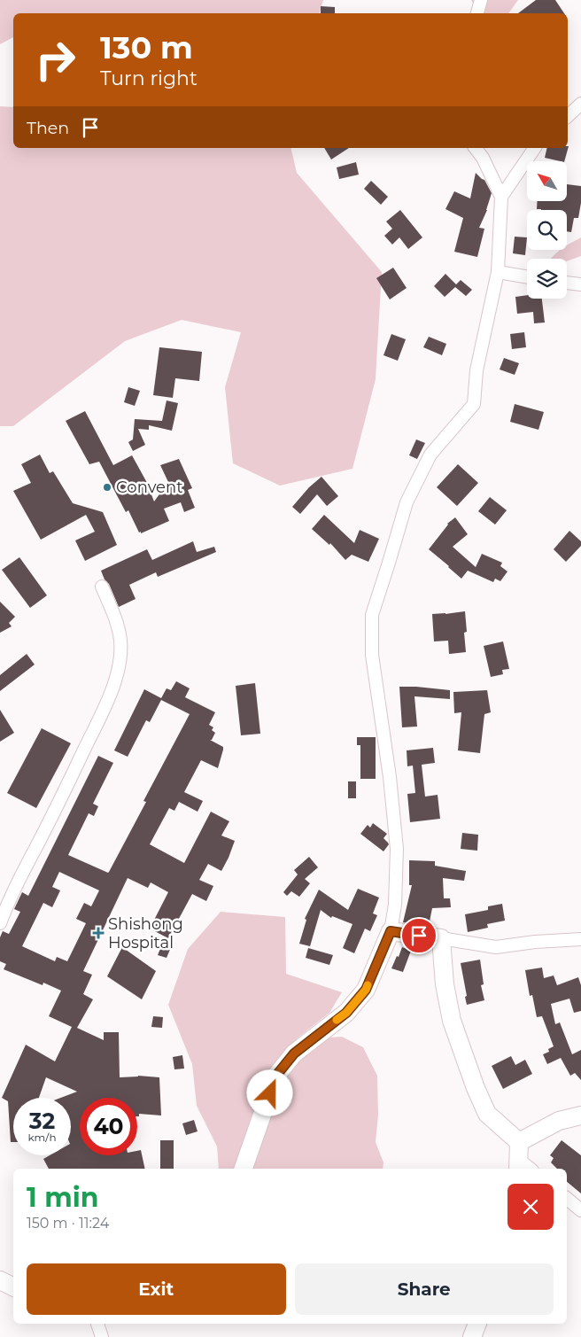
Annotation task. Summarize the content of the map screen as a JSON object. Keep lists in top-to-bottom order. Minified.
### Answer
{"places":{"other":["Convent"],"health":["Shishong Hospital"]},"north":"top left","page":{"turn":["130 m","Turn right"],"then":"Then","speed":"32 km/h","limit":"40","heading":["1 min","150 m · 11:24"],"buttons":["Exit","Share"]}}
